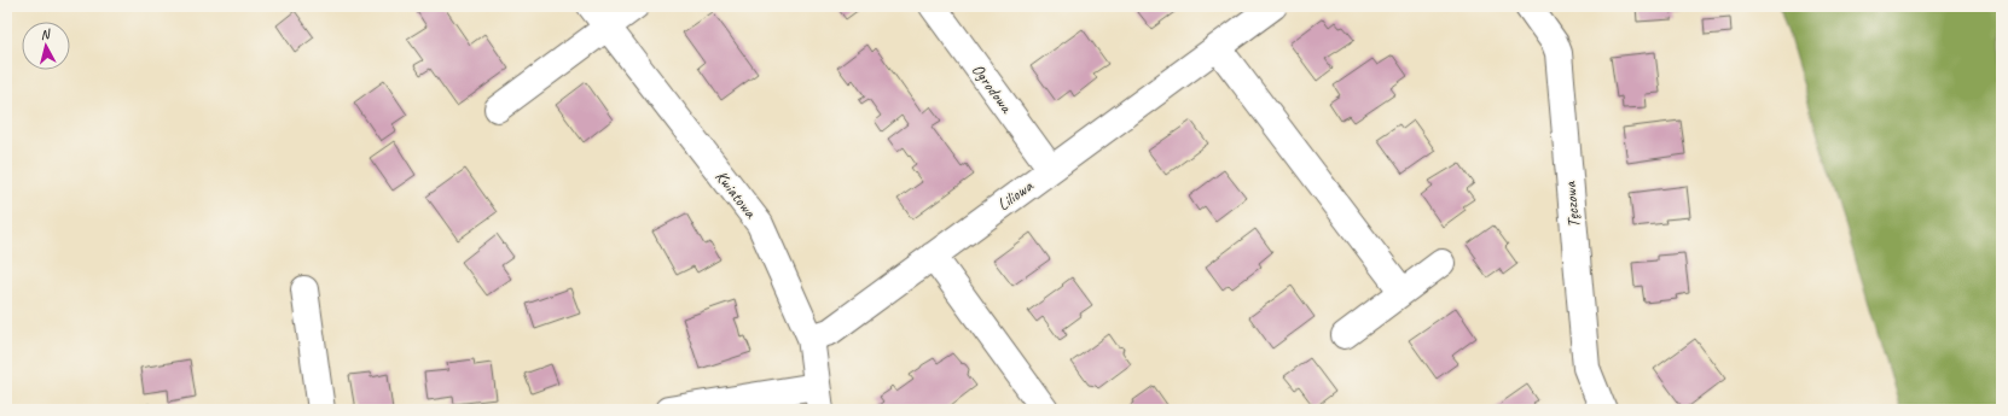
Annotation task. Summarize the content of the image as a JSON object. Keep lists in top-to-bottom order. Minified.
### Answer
{"streets":{"street":["Ogrodowa","Kwiatowa","Liliowa","Tęczowa"]},"crossings":[["Ogrodowa","Liliowa"],["Kwiatowa","Liliowa"]],"north":"top"}
